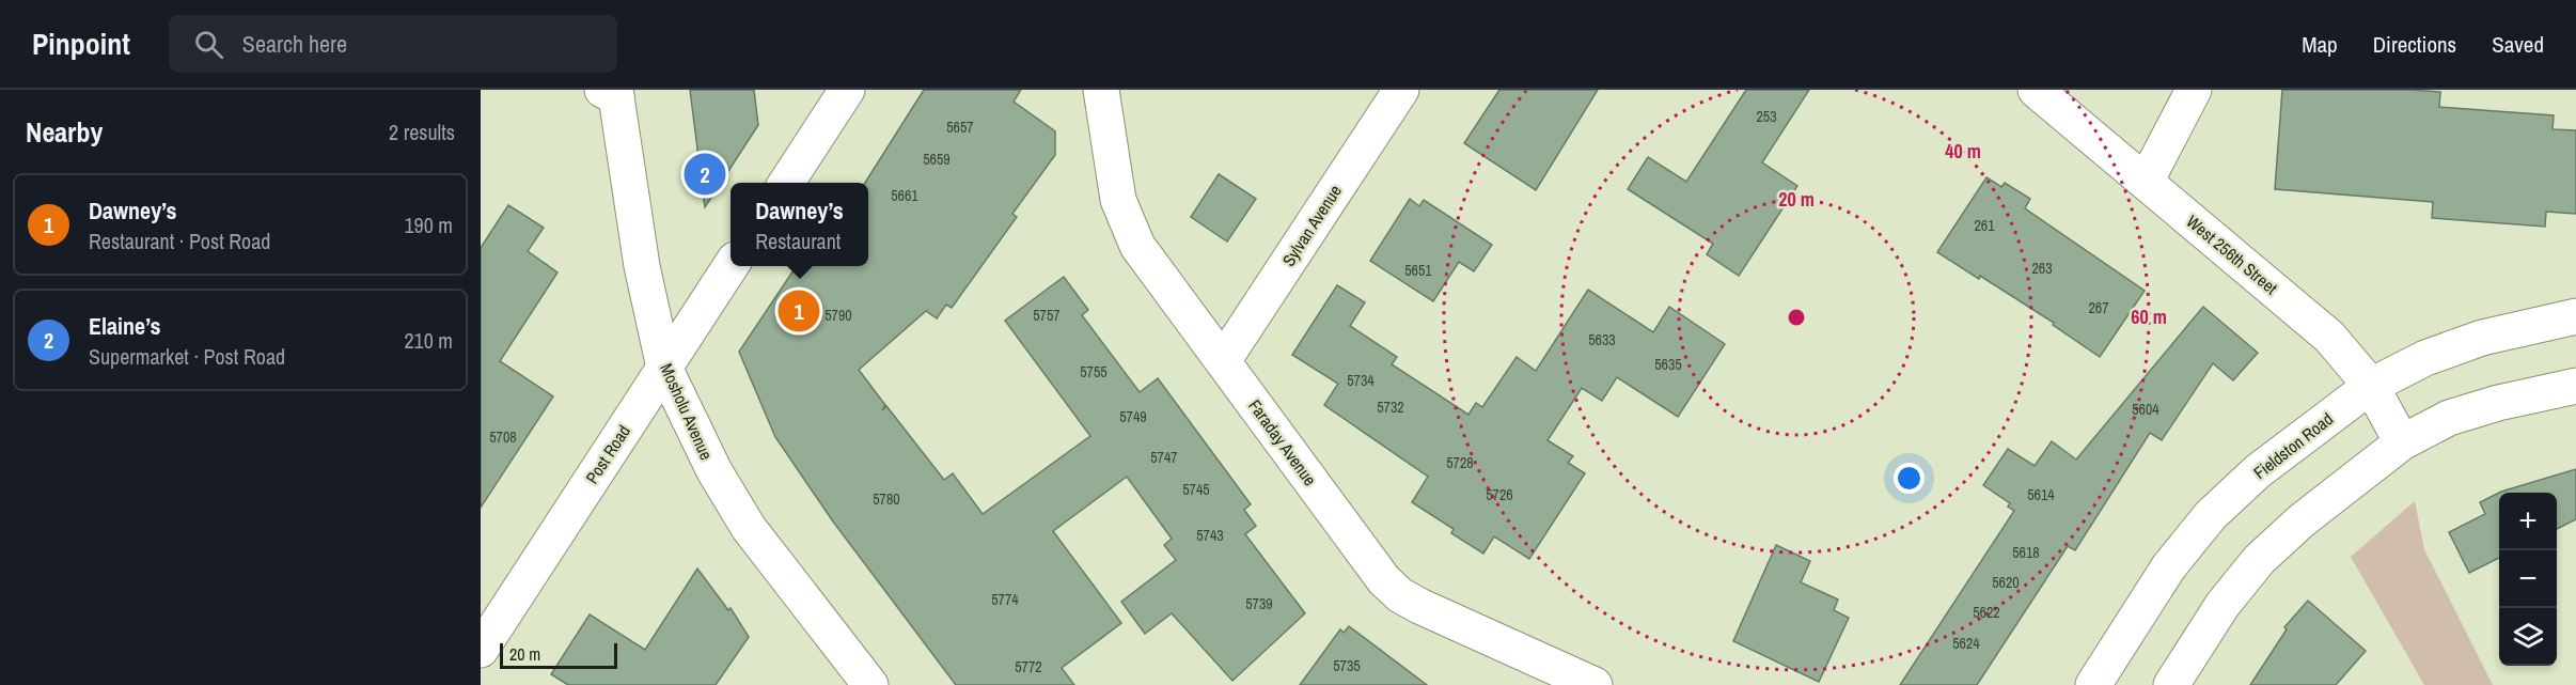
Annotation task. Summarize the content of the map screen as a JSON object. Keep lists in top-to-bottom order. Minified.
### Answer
{"streets":{"street":["Sylvan Avenue","West 256th Street","Mosholu Avenue","Faraday Avenue","Fieldston Road","Post Road"]},"crossings":[["Sylvan Avenue","Faraday Avenue"],["West 256th Street","Fieldston Road"],["Mosholu Avenue","Post Road"]],"house_numbers":["253","5657","5659","5661","261","263","5651","267","5790","5757","5633","5635","5755","5734","5732","5604","5749","5708","5747","5728","5745","5726","5614","5780","5743","5618","5620","5774","5739","5622","5624","5735","5772"],"scale_bar":"20 m","page":{"header":"Pinpoint","search":"Search here","nav":["Map","Directions","Saved"],"heading":["Nearby","2 results"],"pins":["2","1"],"list":[{"mark":"1","name":"Dawney’s","note":"Restaurant · Post Road","value":"190 m"},{"mark":"2","name":"Elaine’s","note":"Supermarket · Post Road","value":"210 m"}],"popup":["Dawney’s","Restaurant"],"map_buttons":["+","−"],"scale":"20 m"},"rings":["40 m","20 m","60 m"]}
